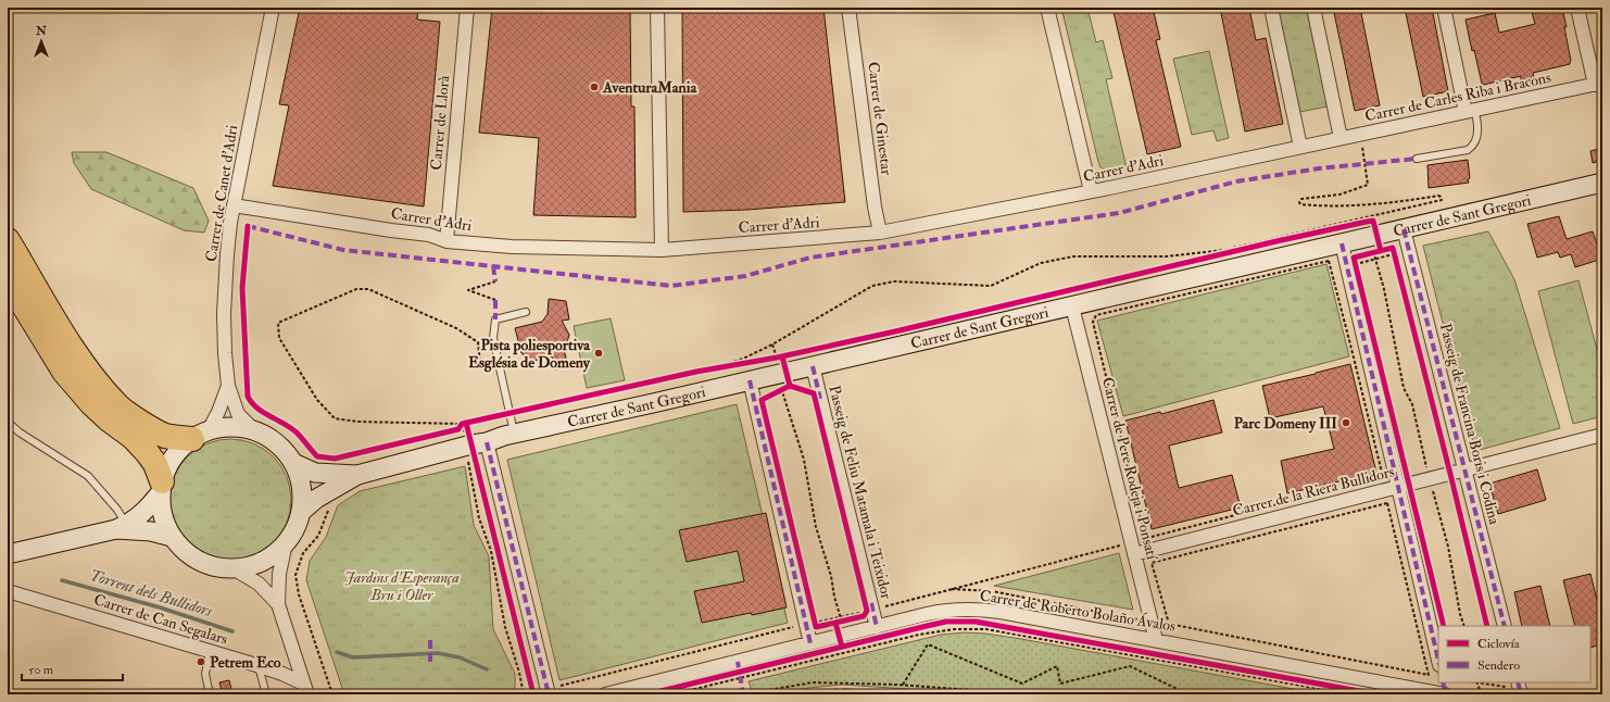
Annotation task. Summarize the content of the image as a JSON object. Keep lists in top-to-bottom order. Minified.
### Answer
{"streets":{"main road":["Carrer de Sant Gregori"],"street":["Carrer de Carles Riba i Bracons","Carrer de Ginestar","Carrer de Llorà","Carrer d'Adri","Carrer de Canet d'Adri","Passeig de Francina Boris i Codina","Carrer de Pere Rodeja i Ponsatí","Carrer de la Riera Bullidors","Passeig de Feliu Matamala i Teixidor","Carrer de Roberto Bolaño Ávalos","Carrer de Can Segalars"]},"crossings":[["Carrer de Carles Riba i Bracons","Carrer d'Adri"],["Carrer de Ginestar","Carrer d'Adri"],["Carrer de Llorà","Carrer d'Adri"],["Carrer d'Adri","Carrer de Canet d'Adri"],["Carrer de Canet d'Adri","Carrer de Sant Gregori"],["Carrer de Sant Gregori","Passeig de Francina Boris i Codina"],["Carrer de Sant Gregori","Carrer de Pere Rodeja i Ponsatí"],["Carrer de Sant Gregori","Passeig de Feliu Matamala i Teixidor"],["Passeig de Francina Boris i Codina","Carrer de la Riera Bullidors"],["Carrer de Pere Rodeja i Ponsatí","Carrer de la Riera Bullidors"],["Carrer de Pere Rodeja i Ponsatí","Carrer de Roberto Bolaño Ávalos"],["Passeig de Feliu Matamala i Teixidor","Carrer de Roberto Bolaño Ávalos"]],"water":["Torrent dels Bullidors"],"parks":["Jardins d'Esperança Bru i Oller"],"places":["AventuraMania","Pista poliesportiva Església de Domeny","Parc Domeny III","Petrem Eco"],"legend":["Ciclovía","Sendero"],"scale_bar":"50 m","north":"top"}
